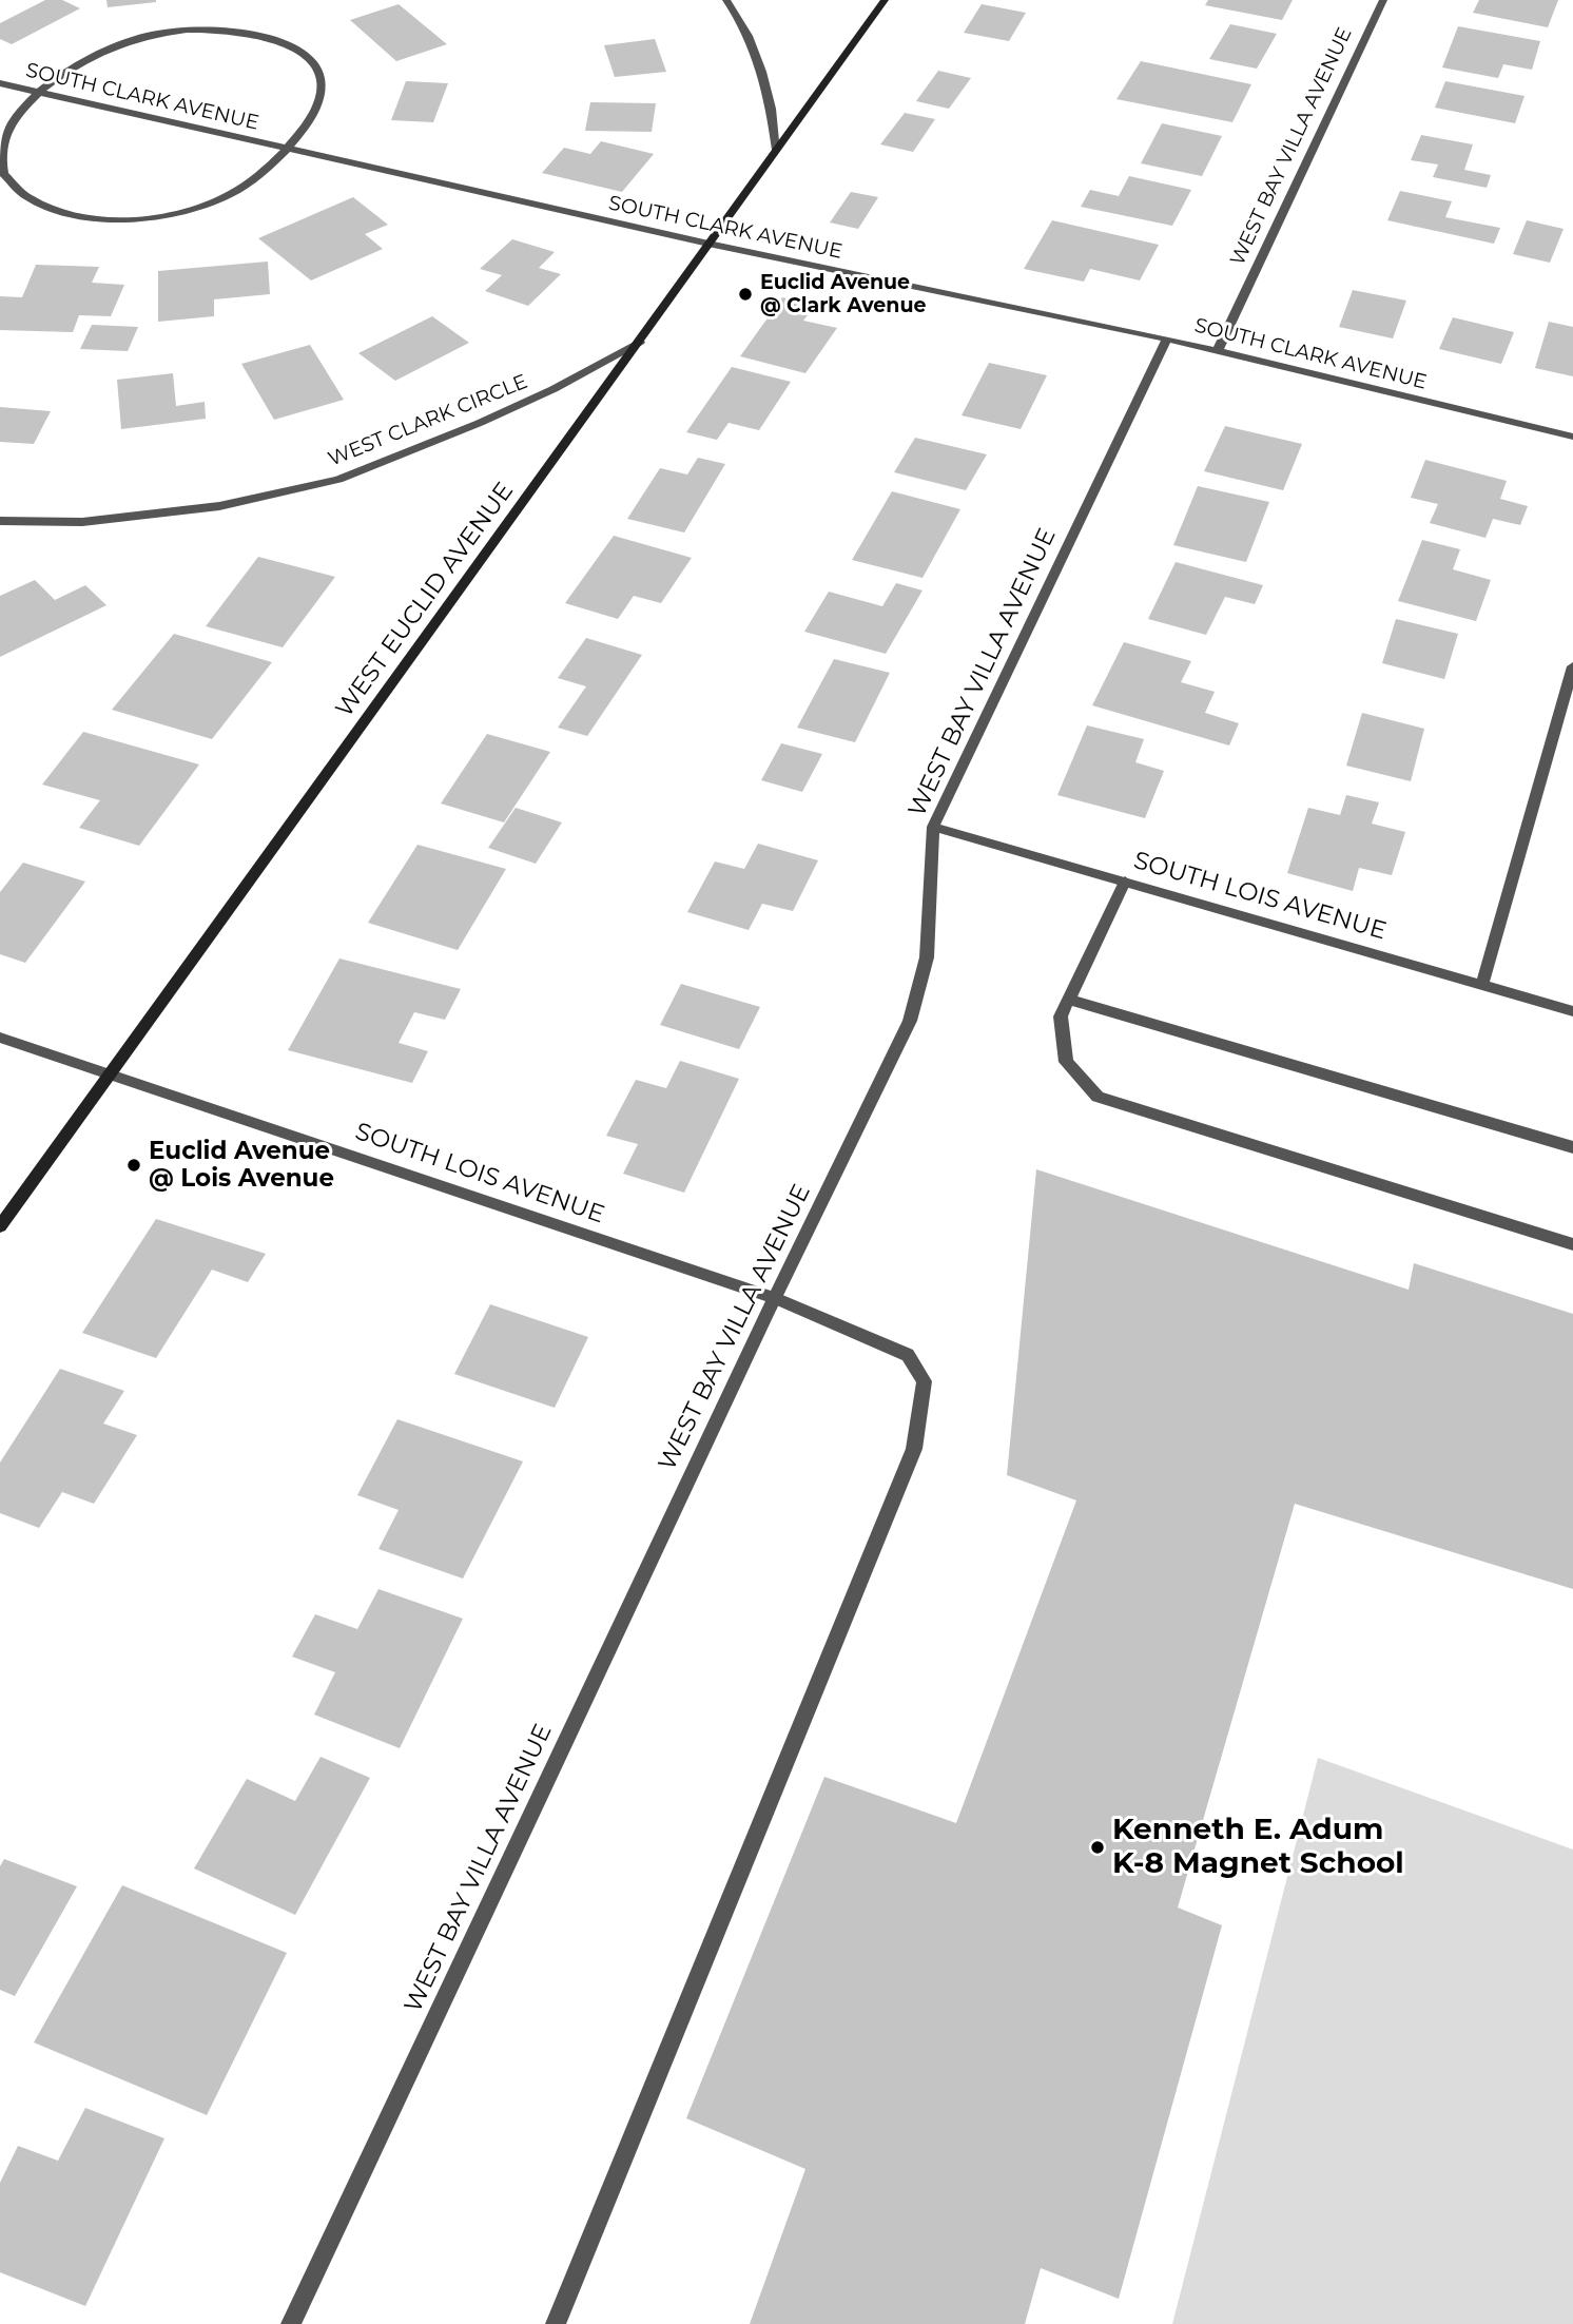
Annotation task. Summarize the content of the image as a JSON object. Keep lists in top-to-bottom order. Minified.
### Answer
{"streets":{"street":["SOUTH CLARK AVENUE","WEST BAY VILLA AVENUE","WEST CLARK CIRCLE","WEST EUCLID AVENUE","SOUTH LOIS AVENUE"]},"crossings":[["SOUTH CLARK AVENUE","WEST BAY VILLA AVENUE"],["SOUTH CLARK AVENUE","WEST EUCLID AVENUE"],["WEST BAY VILLA AVENUE","SOUTH LOIS AVENUE"],["WEST CLARK CIRCLE","WEST EUCLID AVENUE"],["WEST EUCLID AVENUE","SOUTH LOIS AVENUE"]],"places":["Euclid Avenue @ Clark Avenue","Euclid Avenue @ Lois Avenue","Kenneth E. Adum K-8 Magnet School"]}
